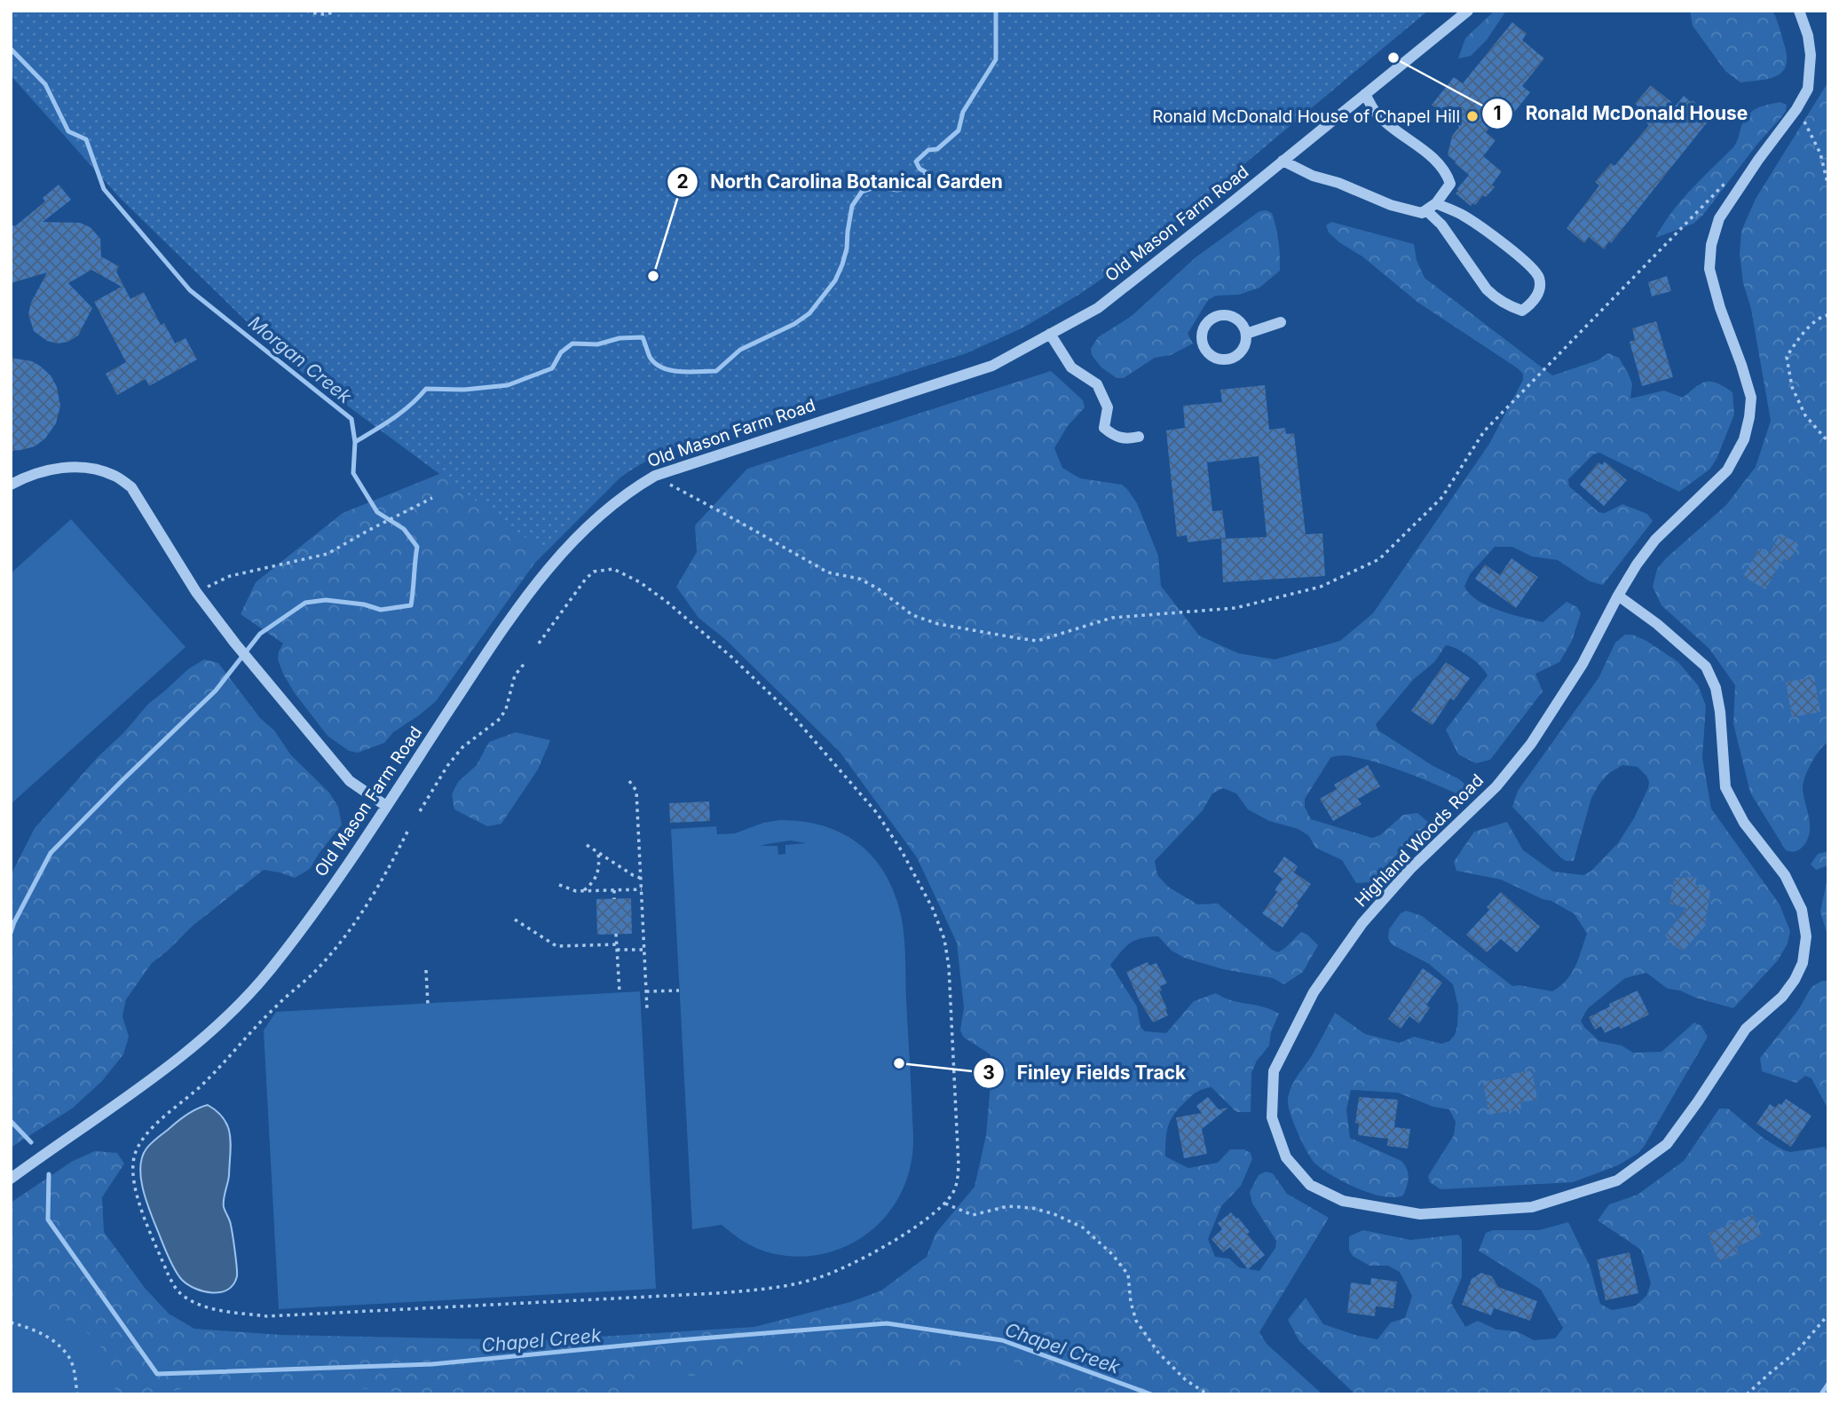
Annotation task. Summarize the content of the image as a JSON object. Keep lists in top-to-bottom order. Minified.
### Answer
{"streets":{"street":["Old Mason Farm Road","Highland Woods Road"]},"water":["Morgan Creek","Chapel Creek"],"places":["Ronald McDonald House","Ronald McDonald House of Chapel Hill","North Carolina Botanical Garden","Finley Fields Track"]}
